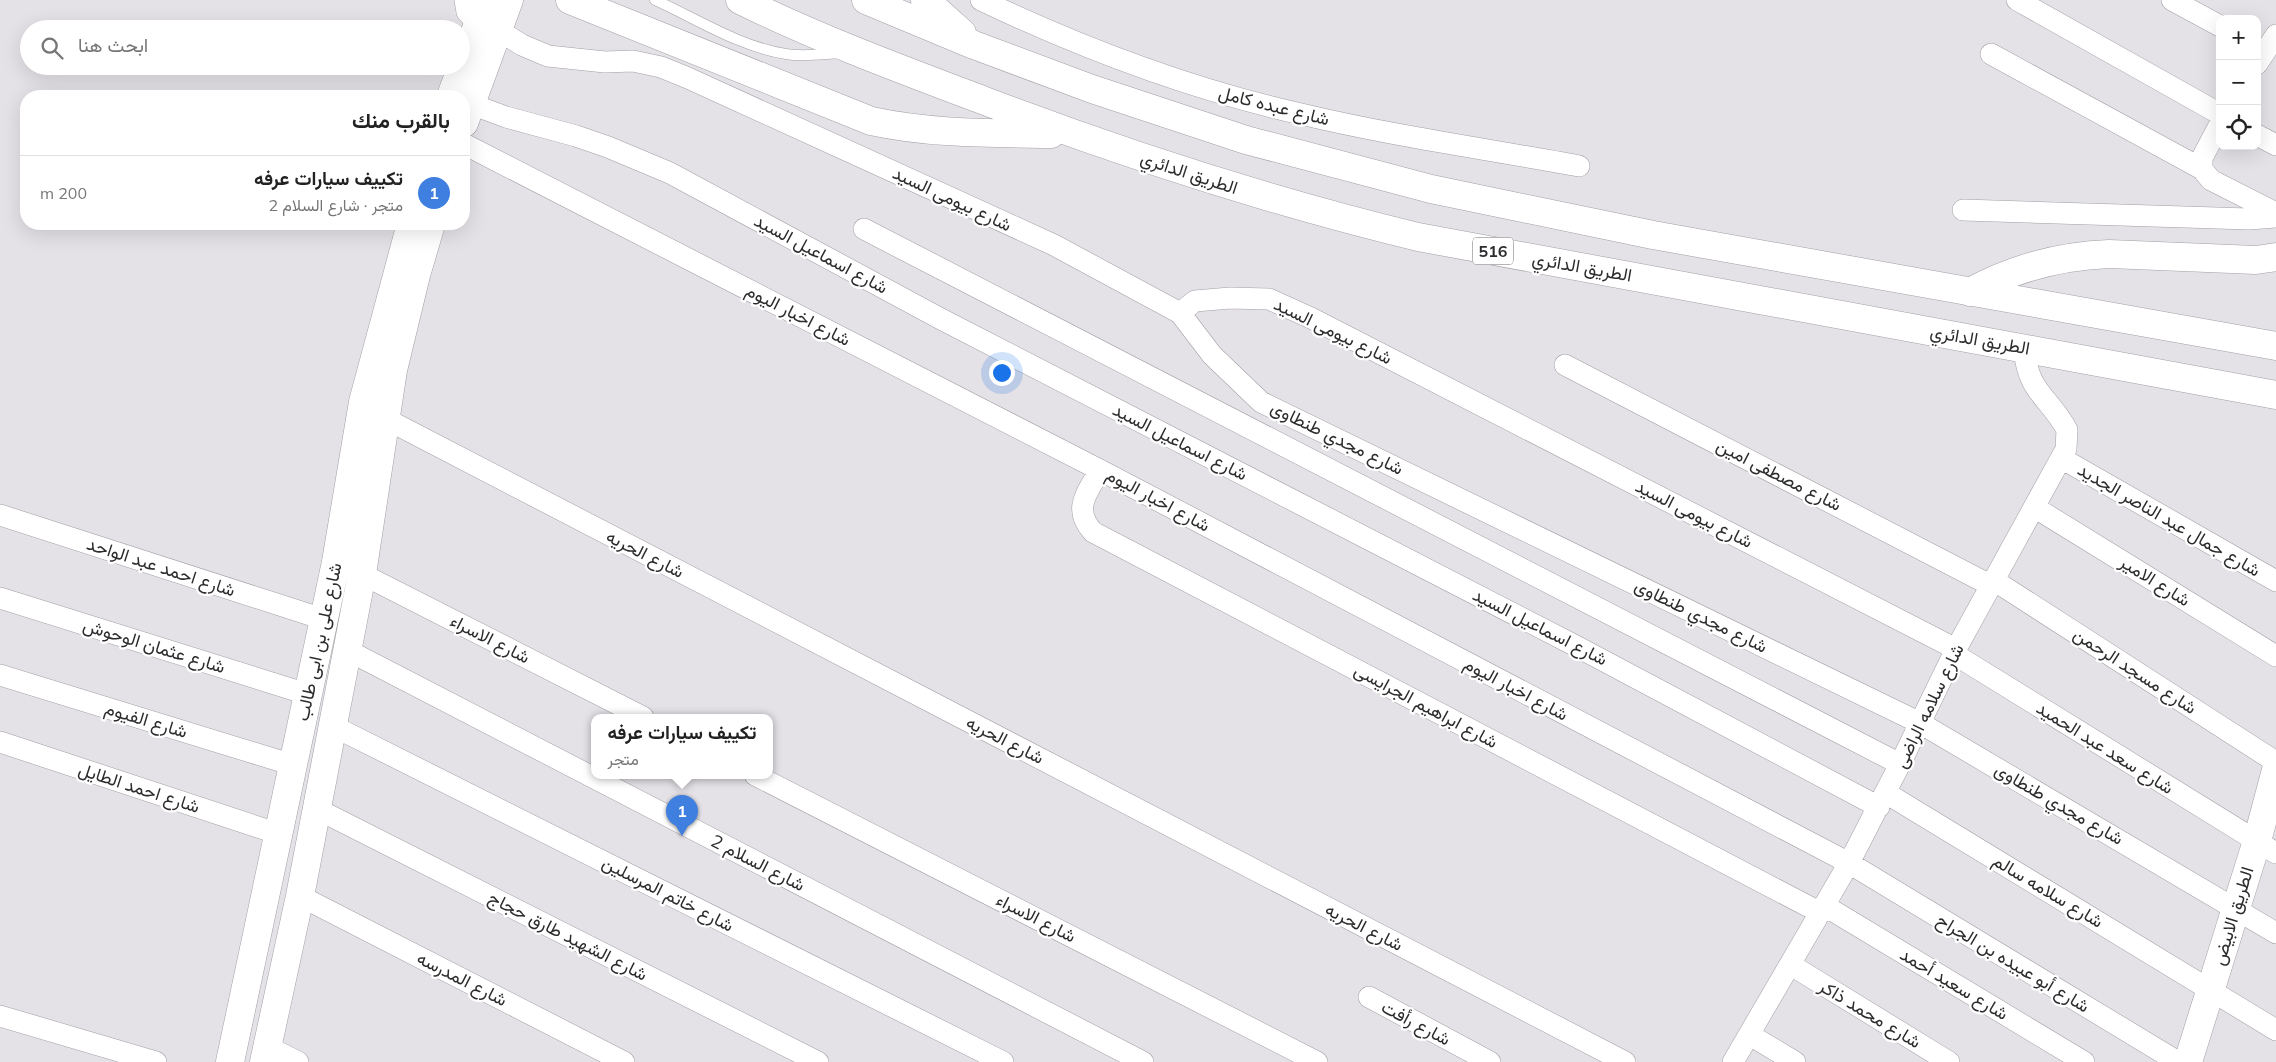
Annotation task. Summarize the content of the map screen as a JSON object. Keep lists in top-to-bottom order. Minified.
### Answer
{"streets":{"main road":["الطريق الدائري","516","شارع على بن ابى طالب","الطريق الابيض"],"street":["شارع عبده كامل","شارع بيومى السيد","شارع اسماعيل السيد","شارع اخبار اليوم","شارع مجدي طنطاوى","شارع مصطفى امين","شارع جمال عبد الناصر الجديد","شارع الحريه","شارع احمد عبد الواحد","شارع الامير","شارع الاسراء","شارع عثمان الوحوش","شارع مسجد الرحمن","شارع ابراهيم الجرايسى","شارع سلامه الراضى","شارع الفيوم","شارع سعد عبد الحميد","شارع احمد الطايل","شارع السلام 2","شارع سلامه سالم","شارع خاتم المرسلين","شارع الشهيد طارق حجاج","شارع أبو عبيده بن الجراح","شارع المدرسه","شارع سعيد أحمد","شارع محمد ذاكر","شارع رأفت"]},"crossings":[["الطريق الدائري","شارع سلامه الراضى"],["شارع بيومى السيد","شارع مجدي طنطاوى"],["شارع بيومى السيد","شارع سلامه الراضى"],["شارع بيومى السيد","شارع سعد عبد الحميد"],["شارع اسماعيل السيد","شارع سلامه الراضى"],["شارع اسماعيل السيد","شارع سلامه سالم"],["شارع اخبار اليوم","شارع ابراهيم الجرايسى"],["شارع اخبار اليوم","شارع سلامه الراضى"],["شارع اخبار اليوم","شارع أبو عبيده بن الجراح"],["شارع مجدي طنطاوى","شارع سلامه الراضى"],["شارع مجدي طنطاوى","الطريق الابيض"],["شارع مصطفى امين","شارع مسجد الرحمن"],["شارع مصطفى امين","شارع سلامه الراضى"],["شارع جمال عبد الناصر الجديد","شارع سلامه الراضى"],["شارع الحريه","شارع على بن ابى طالب"],["شارع احمد عبد الواحد","شارع على بن ابى طالب"],["شارع الامير","شارع سلامه الراضى"],["شارع الاسراء","شارع على بن ابى طالب"],["شارع على بن ابى طالب","شارع عثمان الوحوش"],["شارع على بن ابى طالب","شارع الفيوم"],["شارع على بن ابى طالب","شارع احمد الطايل"],["شارع على بن ابى طالب","شارع السلام 2"],["شارع على بن ابى طالب","شارع خاتم المرسلين"],["شارع على بن ابى طالب","شارع الشهيد طارق حجاج"],["شارع على بن ابى طالب","شارع المدرسه"],["شارع مسجد الرحمن","شارع سلامه الراضى"],["شارع ابراهيم الجرايسى","شارع سلامه الراضى"],["شارع ابراهيم الجرايسى","شارع سعيد أحمد"],["شارع سلامه الراضى","شارع سعد عبد الحميد"],["شارع سلامه الراضى","شارع سلامه سالم"],["شارع سلامه الراضى","شارع أبو عبيده بن الجراح"],["شارع سلامه الراضى","شارع سعيد أحمد"],["شارع سلامه الراضى","شارع محمد ذاكر"],["شارع سعد عبد الحميد","الطريق الابيض"],["شارع سلامه سالم","الطريق الابيض"]],"page":{"map_buttons":["+","−"],"search":"ابحث هنا","heading":"بالقرب منك","list":[{"mark":"1","name":"تكييف سيارات عرفه","note":"متجر · شارع السلام 2","value":"200 m"}],"popup":["تكييف سيارات عرفه","متجر"],"pins":"1"}}
